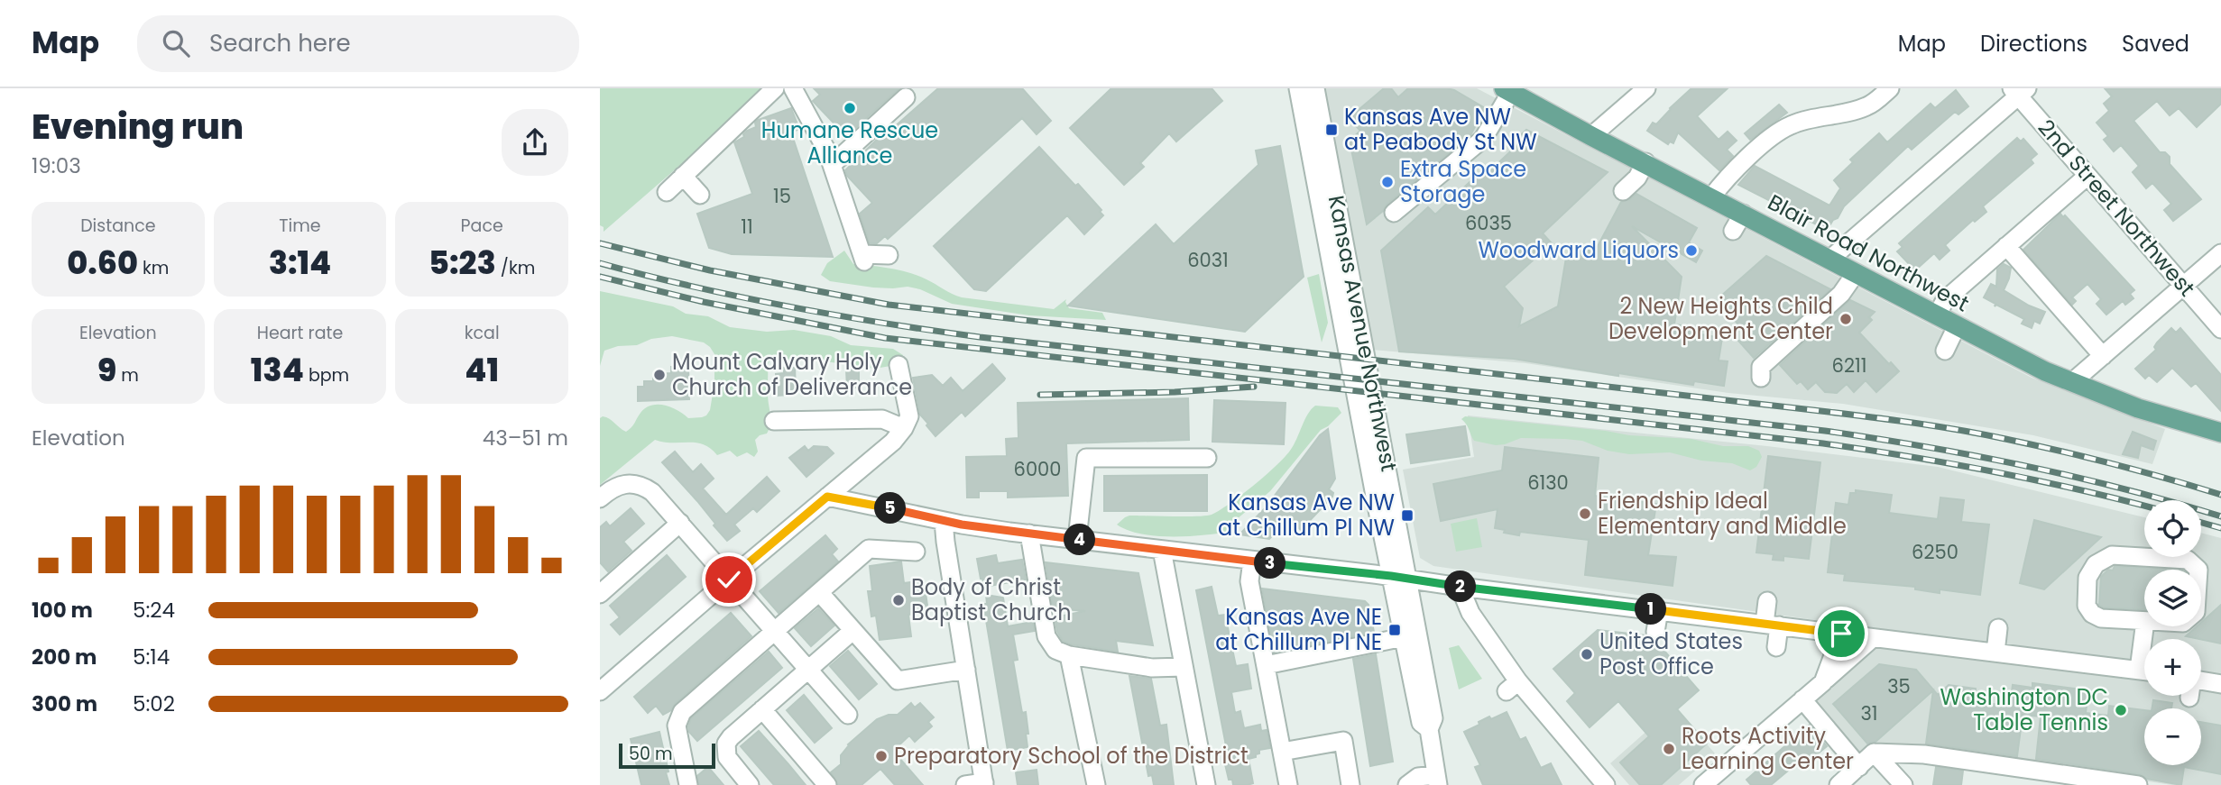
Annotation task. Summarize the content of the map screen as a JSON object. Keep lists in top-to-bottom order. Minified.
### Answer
{"streets":{"main road":["Blair Road Northwest"],"street":["2nd Street Northwest","Kansas Avenue Northwest"]},"places":{"other":["Humane Rescue Alliance","Extra Space Storage","Woodward Liquors","2 New Heights Child Development Center","Mount Calvary Holy Church of Deliverance","Friendship Ideal Elementary and Middle","Body of Christ Baptist Church","United States Post Office","Washington DC Table Tennis","Roots Activity Learning Center","Preparatory School of the District"],"transit":["Kansas Ave NW at Peabody St NW","Kansas Ave NW at Chillum Pl NW","Kansas Ave NE at Chillum Pl NE"]},"house_numbers":["15","6035","11","6031","6211","6000","6130","6250","35","31"],"scale_bar":"50 m","page":{"header":"Map","search":"Search here","nav":["Map","Directions","Saved"],"heading":["Evening run","19:03"],"stats":[["Distance","0.60 km"],["Time","3:14"],["Pace","5:23 /km"],["Elevation","9 m"],["Heart rate","134 bpm"],["kcal","41"]],"chart":["Elevation","43–51 m"],"pins":["5","4","3","2","1"],"map_buttons":["+","−"],"list":[{"name":"100 m","note":"5:24"},{"name":"200 m","note":"5:14"},{"name":"300 m","note":"5:02"}],"scale":"50 m"}}
